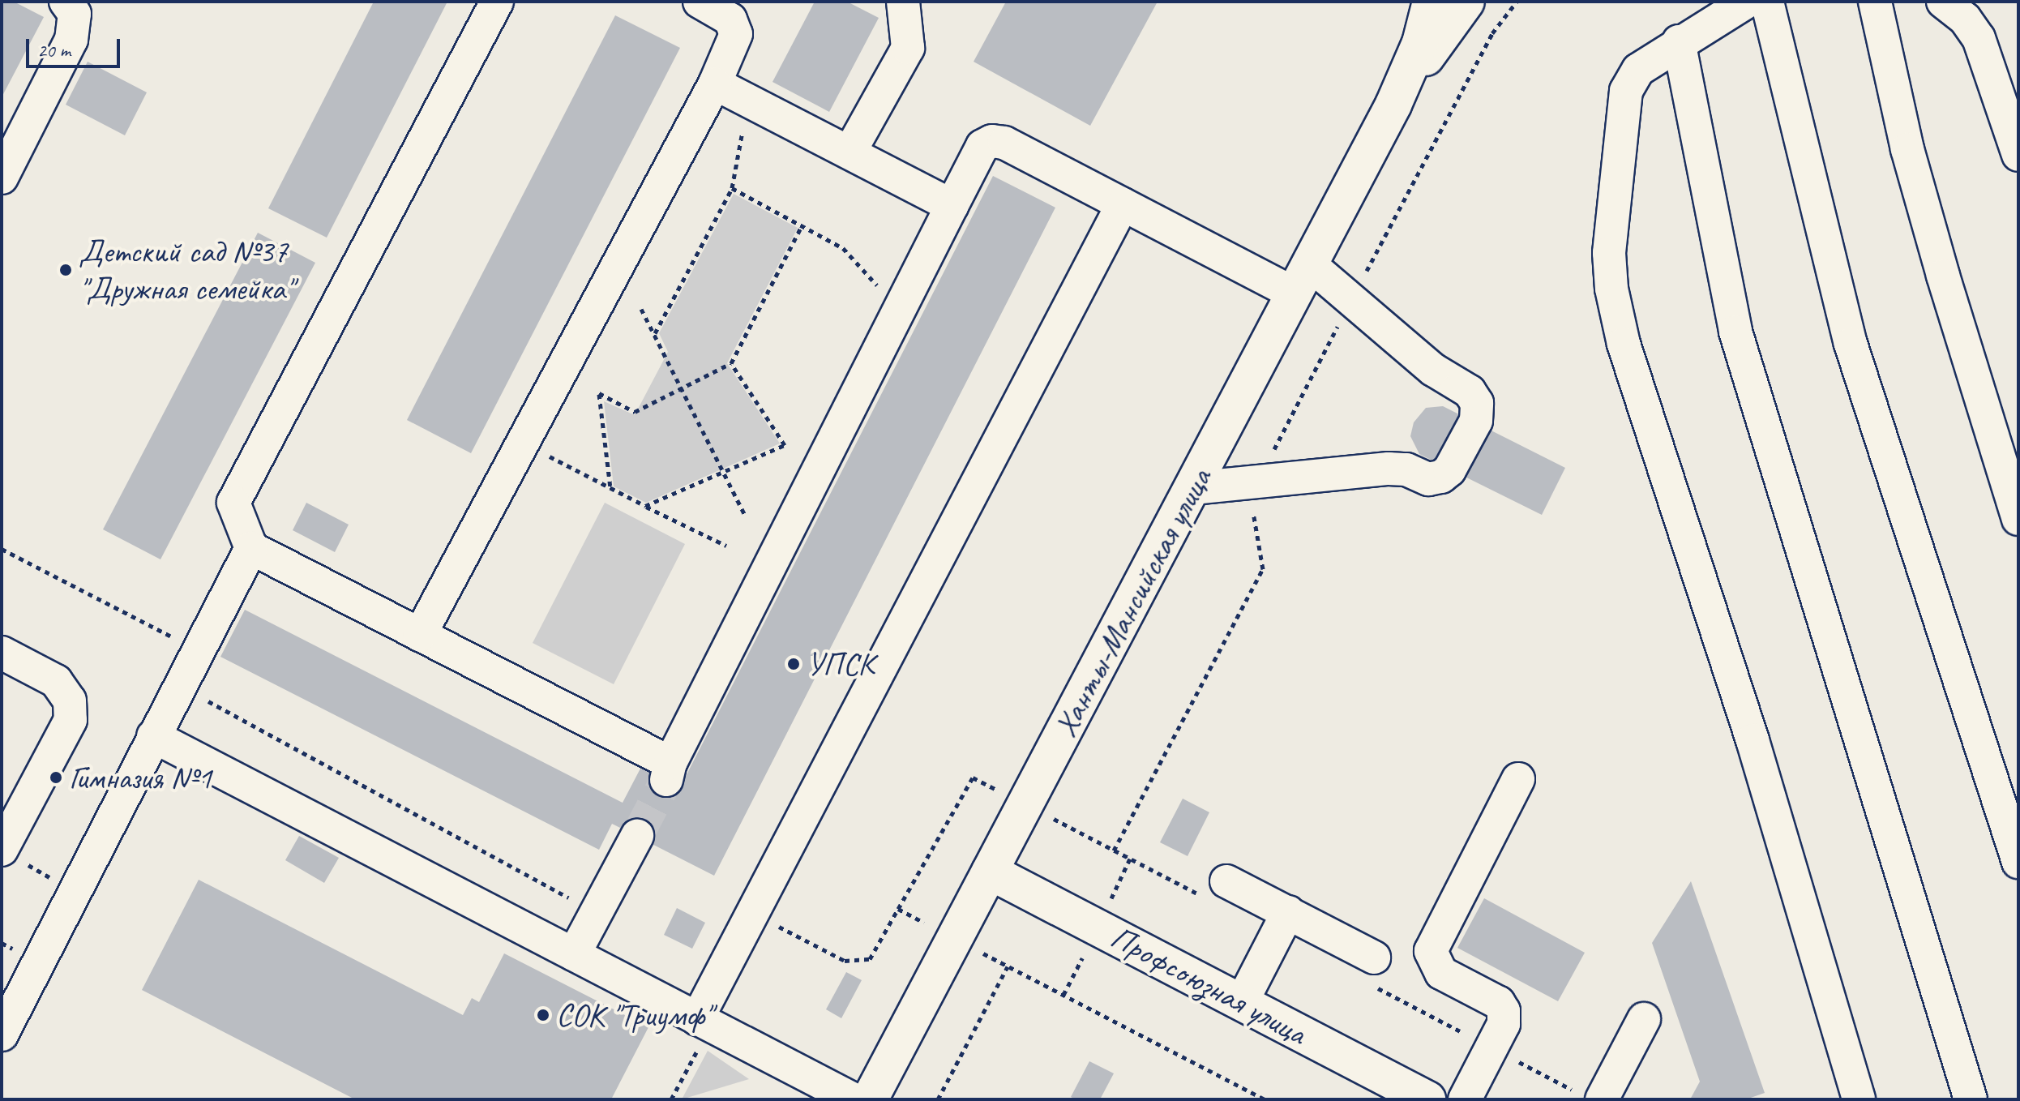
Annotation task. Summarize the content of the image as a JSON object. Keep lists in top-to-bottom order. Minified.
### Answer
{"streets":{"main road":["Ханты-Мансийская улица","Профсоюзная улица"]},"crossings":[["Ханты-Мансийская улица","Профсоюзная улица"]],"places":["Детский сад №37 \"Дружная семейка\"","УПСК","Гимназия №1","СОК \"Триумф\""],"scale_bar":"20 m"}
